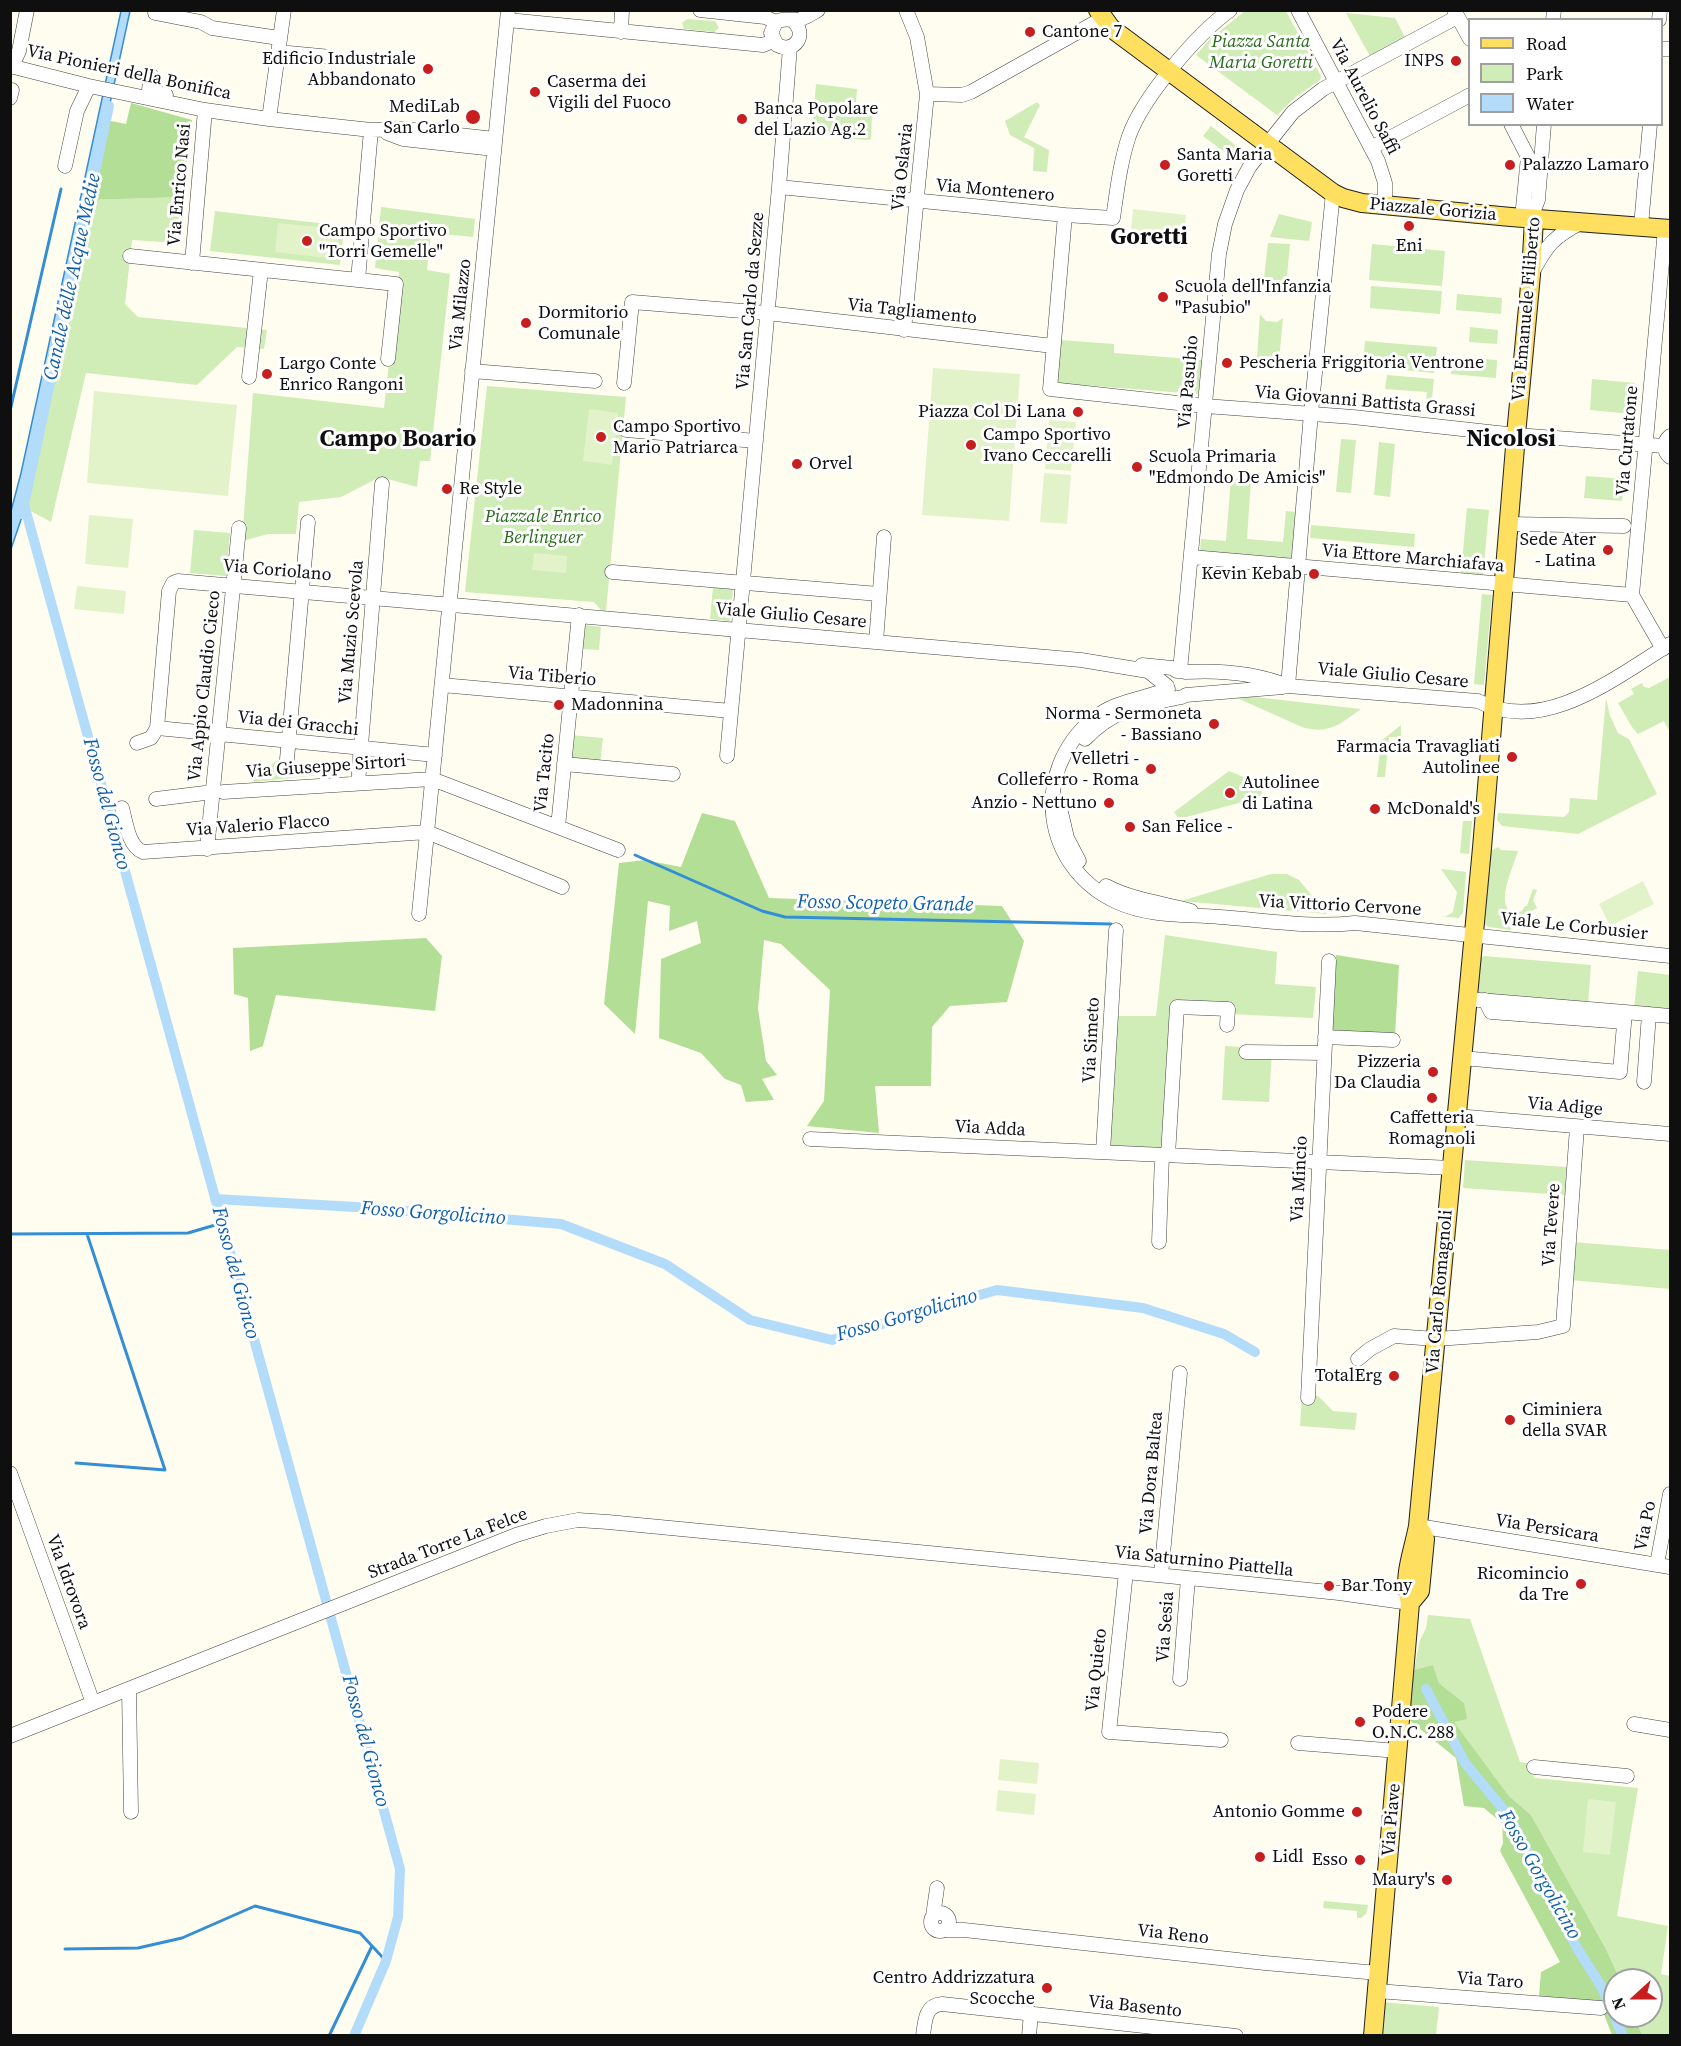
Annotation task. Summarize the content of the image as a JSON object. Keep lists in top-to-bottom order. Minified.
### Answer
{"streets":{"main road":["Piazzale Gorizia","Via Emanuele Filiberto","Via Carlo Romagnoli","Via Piave"],"street":["Via Pionieri della Bonifica","Via Aurelio Saffi","Via Oslavia","Via Enrico Nasi","Via Montenero","Via San Carlo da Sezze","Via Milazzo","Via Tagliamento","Via Pasubio","Via Giovanni Battista Grassi","Via Curtatone","Via Ettore Marchiafava","Via Coriolano","Viale Giulio Cesare","Via Muzio Scevola","Via Tiberio","Via Appio Claudio Cieco","Via dei Gracchi","Via Giuseppe Sirtori","Via Tacito","Via Valerio Flacco","Via Vittorio Cervone","Viale Le Corbusier","Via Simeto","Via Adige","Via Adda","Via Mincio","Via Tevere","Via Dora Baltea","Via Po","Via Persicara","Strada Torre La Felce","Via Saturnino Piattella","Via Idrovora","Via Sesia","Via Quieto","Via Reno","Via Taro","Via Basento"]},"crossings":[["Via Pionieri della Bonifica","Via Enrico Nasi"],["Via Pionieri della Bonifica","Via Milazzo"],["Via Aurelio Saffi","Piazzale Gorizia"],["Via Aurelio Saffi","Via Pasubio"],["Via Oslavia","Via Montenero"],["Via Oslavia","Via Tagliamento"],["Via Montenero","Piazzale Gorizia"],["Via Montenero","Via San Carlo da Sezze"],["Piazzale Gorizia","Via Emanuele Filiberto"],["Piazzale Gorizia","Via Pasubio"],["Piazzale Gorizia","Via Curtatone"],["Via San Carlo da Sezze","Via Tagliamento"],["Via San Carlo da Sezze","Viale Giulio Cesare"],["Via San Carlo da Sezze","Via Tiberio"],["Via Milazzo","Via Coriolano"],["Via Milazzo","Viale Giulio Cesare"],["Via Milazzo","Via Giuseppe Sirtori"],["Via Emanuele Filiberto","Via Giovanni Battista Grassi"],["Via Emanuele Filiberto","Via Ettore Marchiafava"],["Via Emanuele Filiberto","Viale Giulio Cesare"],["Via Emanuele Filiberto","Via Carlo Romagnoli"],["Via Pasubio","Via Giovanni Battista Grassi"],["Via Pasubio","Via Ettore Marchiafava"],["Via Pasubio","Viale Giulio Cesare"],["Via Pasubio","Via Vittorio Cervone"],["Via Giovanni Battista Grassi","Via Curtatone"],["Via Curtatone","Via Ettore Marchiafava"],["Via Coriolano","Viale Giulio Cesare"],["Via Coriolano","Via Muzio Scevola"],["Via Coriolano","Via Appio Claudio Cieco"],["Via Coriolano","Via dei Gracchi"],["Via Coriolano","Via Giuseppe Sirtori"],["Viale Giulio Cesare","Via Giuseppe Sirtori"],["Viale Giulio Cesare","Via Tacito"],["Viale Giulio Cesare","Via Vittorio Cervone"],["Viale Giulio Cesare","Via Carlo Romagnoli"],["Via Muzio Scevola","Via dei Gracchi"],["Via Muzio Scevola","Via Giuseppe Sirtori"],["Via Tiberio","Via Giuseppe Sirtori"],["Via Tiberio","Via Tacito"],["Via Appio Claudio Cieco","Via dei Gracchi"],["Via Appio Claudio Cieco","Via Giuseppe Sirtori"],["Via Appio Claudio Cieco","Via Valerio Flacco"],["Via dei Gracchi","Via Giuseppe Sirtori"],["Via Giuseppe Sirtori","Via Valerio Flacco"],["Via Vittorio Cervone","Viale Le Corbusier"],["Via Vittorio Cervone","Via Carlo Romagnoli"],["Viale Le Corbusier","Via Carlo Romagnoli"],["Via Simeto","Via Adda"],["Via Adige","Via Tevere"],["Via Adige","Via Carlo Romagnoli"],["Via Adda","Via Mincio"],["Via Adda","Via Carlo Romagnoli"],["Via Tevere","Via Carlo Romagnoli"],["Via Carlo Romagnoli","Via Persicara"],["Via Carlo Romagnoli","Via Piave"],["Via Dora Baltea","Via Saturnino Piattella"],["Via Po","Via Persicara"],["Via Persicara","Via Piave"],["Strada Torre La Felce","Via Saturnino Piattella"],["Strada Torre La Felce","Via Idrovora"],["Via Saturnino Piattella","Via Sesia"],["Via Saturnino Piattella","Via Quieto"],["Via Saturnino Piattella","Via Piave"],["Via Piave","Via Reno"],["Via Piave","Via Taro"],["Via Reno","Via Taro"]],"districts":["Goretti","Campo Boario","Nicolosi"],"water":["Canale delle Acque Medie","Fosso del Gionco","Fosso Scopeto Grande","Fosso Gorgolicino"],"parks":["Piazza Santa Maria Goretti","Piazzale Enrico Berlinguer"],"places":["Cantone 7","INPS","Edificio Industriale Abbandonato","Caserma dei Vigili del Fuoco","MediLab San Carlo","Banca Popolare del Lazio Ag.2","Santa Maria Goretti","Palazzo Lamaro","Eni","Campo Sportivo \"Torri Gemelle\"","Scuola dell'Infanzia \"Pasubio\"","Dormitorio Comunale","Pescheria Friggitoria Ventrone","Largo Conte Enrico Rangoni","Piazza Col Di Lana","Campo Sportivo Mario Patriarca","Campo Sportivo Ivano Ceccarelli","Orvel","Scuola Primaria \"Edmondo De Amicis\"","Re Style","Sede Ater - Latina","Kevin Kebab","Madonnina","Norma - Sermoneta - Bassiano","Farmacia Travagliati Autolinee","Velletri - Colleferro - Roma","Autolinee di Latina","Anzio - Nettuno","McDonald's","San Felice -","Pizzeria Da Claudia","Caffetteria Romagnoli","TotalErg","Ciminiera della SVAR","Ricomincio da Tre","Bar Tony","Podere O.N.C. 288","Antonio Gomme","Lidl","Esso","Maury's","Centro Addrizzatura Scocche"],"legend":["Road","Park","Water"],"north":"left"}
